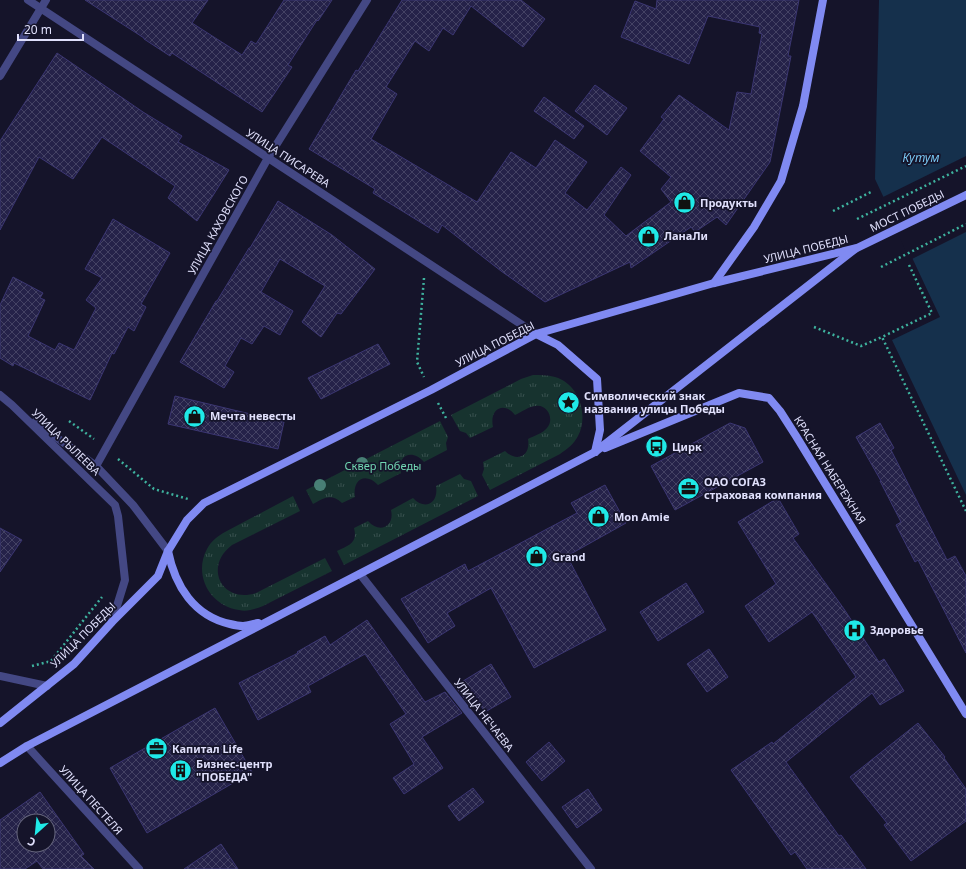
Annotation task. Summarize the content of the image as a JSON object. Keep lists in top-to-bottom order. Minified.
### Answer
{"streets":{"main road":["МОСТ ПОБЕДЫ","УЛИЦА ПОБЕДЫ","КРАСНАЯ НАБЕРЕЖНАЯ"],"street":["УЛИЦА ПИСАРЕВА","УЛИЦА КАХОВСКОГО","УЛИЦА РЫЛЕЕВА","УЛИЦА НЕЧАЕВА","УЛИЦА ПЕСТЕЛЯ"]},"crossings":[["УЛИЦА ПИСАРЕВА","УЛИЦА КАХОВСКОГО"],["УЛИЦА ПИСАРЕВА","УЛИЦА ПОБЕДЫ"],["МОСТ ПОБЕДЫ","УЛИЦА ПОБЕДЫ"],["УЛИЦА ПОБЕДЫ","УЛИЦА РЫЛЕЕВА"],["УЛИЦА ПОБЕДЫ","КРАСНАЯ НАБЕРЕЖНАЯ"],["УЛИЦА ПОБЕДЫ","УЛИЦА НЕЧАЕВА"],["УЛИЦА ПОБЕДЫ","УЛИЦА ПЕСТЕЛЯ"]],"water":["Кутум"],"parks":["Сквер Победы"],"places":{"shop":["Продукты","ЛанаЛи","Мечта невесты","Mon Amie","Grand"],"place":["Символический знак названия улицы Победы"],"bus stop":["Цирк"],"office":["ОАО СОГАЗ страховая компания","Капитал Life"],"hospital":["Здоровье"],"building":["Бизнес-центр \"ПОБЕДА\""]},"scale_bar":"20 m","north":"bottom left"}
